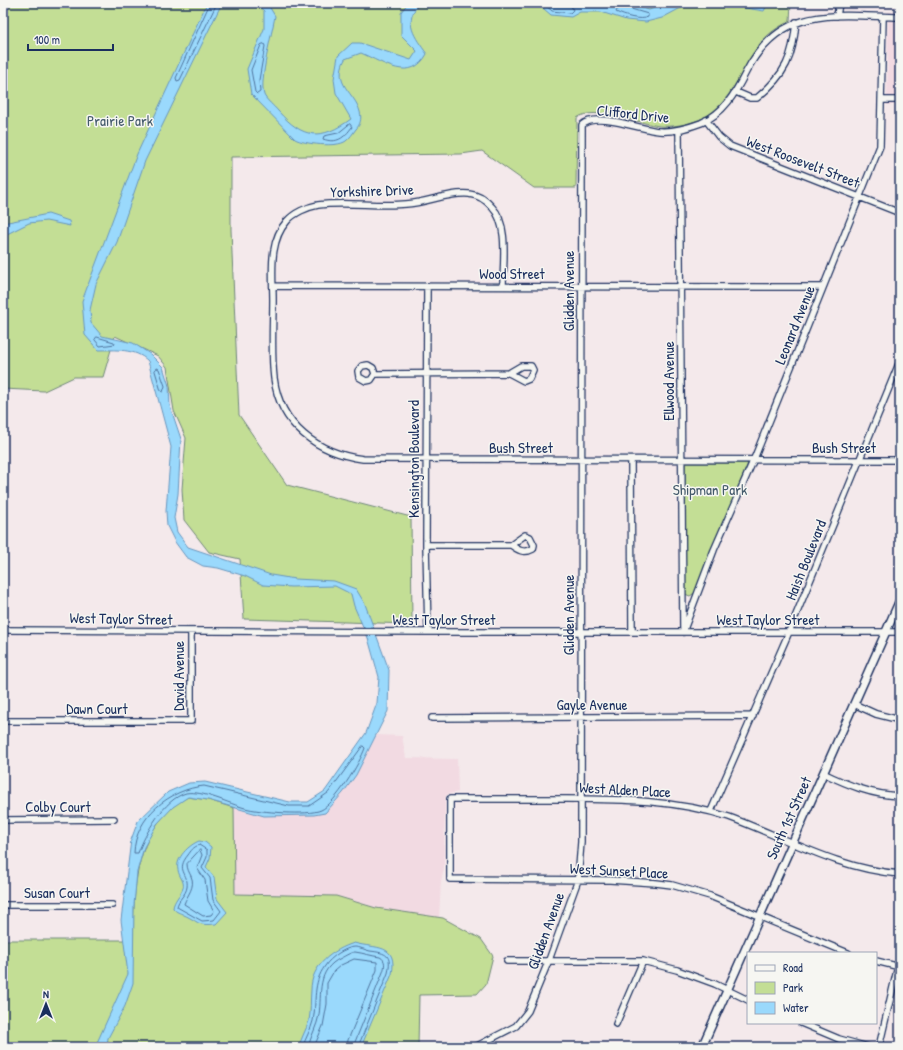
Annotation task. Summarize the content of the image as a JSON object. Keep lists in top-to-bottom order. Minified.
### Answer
{"streets":{"street":["Clifford Drive","West Roosevelt Street","Yorkshire Drive","Wood Street","Glidden Avenue","Leonard Avenue","Ellwood Avenue","Bush Street","Kensington Boulevard","Haish Boulevard","West Taylor Street","David Avenue","Gayle Avenue","Dawn Court","West Alden Place","Colby Court","South 1st Street","West Sunset Place","Susan Court"]},"crossings":[["Clifford Drive","West Roosevelt Street"],["Clifford Drive","Glidden Avenue"],["Clifford Drive","Ellwood Avenue"],["West Roosevelt Street","Leonard Avenue"],["Yorkshire Drive","Wood Street"],["Yorkshire Drive","Bush Street"],["Wood Street","Glidden Avenue"],["Wood Street","Leonard Avenue"],["Wood Street","Ellwood Avenue"],["Wood Street","Bush Street"],["Wood Street","Kensington Boulevard"],["Glidden Avenue","Bush Street"],["Glidden Avenue","West Taylor Street"],["Glidden Avenue","Gayle Avenue"],["Glidden Avenue","West Alden Place"],["Glidden Avenue","West Sunset Place"],["Leonard Avenue","Ellwood Avenue"],["Leonard Avenue","Bush Street"],["Leonard Avenue","West Taylor Street"],["Ellwood Avenue","Bush Street"],["Ellwood Avenue","West Taylor Street"],["Bush Street","Kensington Boulevard"],["Bush Street","Haish Boulevard"],["Kensington Boulevard","West Taylor Street"],["Haish Boulevard","West Taylor Street"],["Haish Boulevard","Gayle Avenue"],["Haish Boulevard","West Alden Place"],["West Taylor Street","David Avenue"],["West Taylor Street","South 1st Street"],["David Avenue","Dawn Court"],["West Alden Place","South 1st Street"],["West Alden Place","West Sunset Place"],["South 1st Street","West Sunset Place"]],"parks":["Prairie Park","Shipman Park"],"legend":["Road","Park","Water"],"scale_bar":"100 m","north":"top"}
